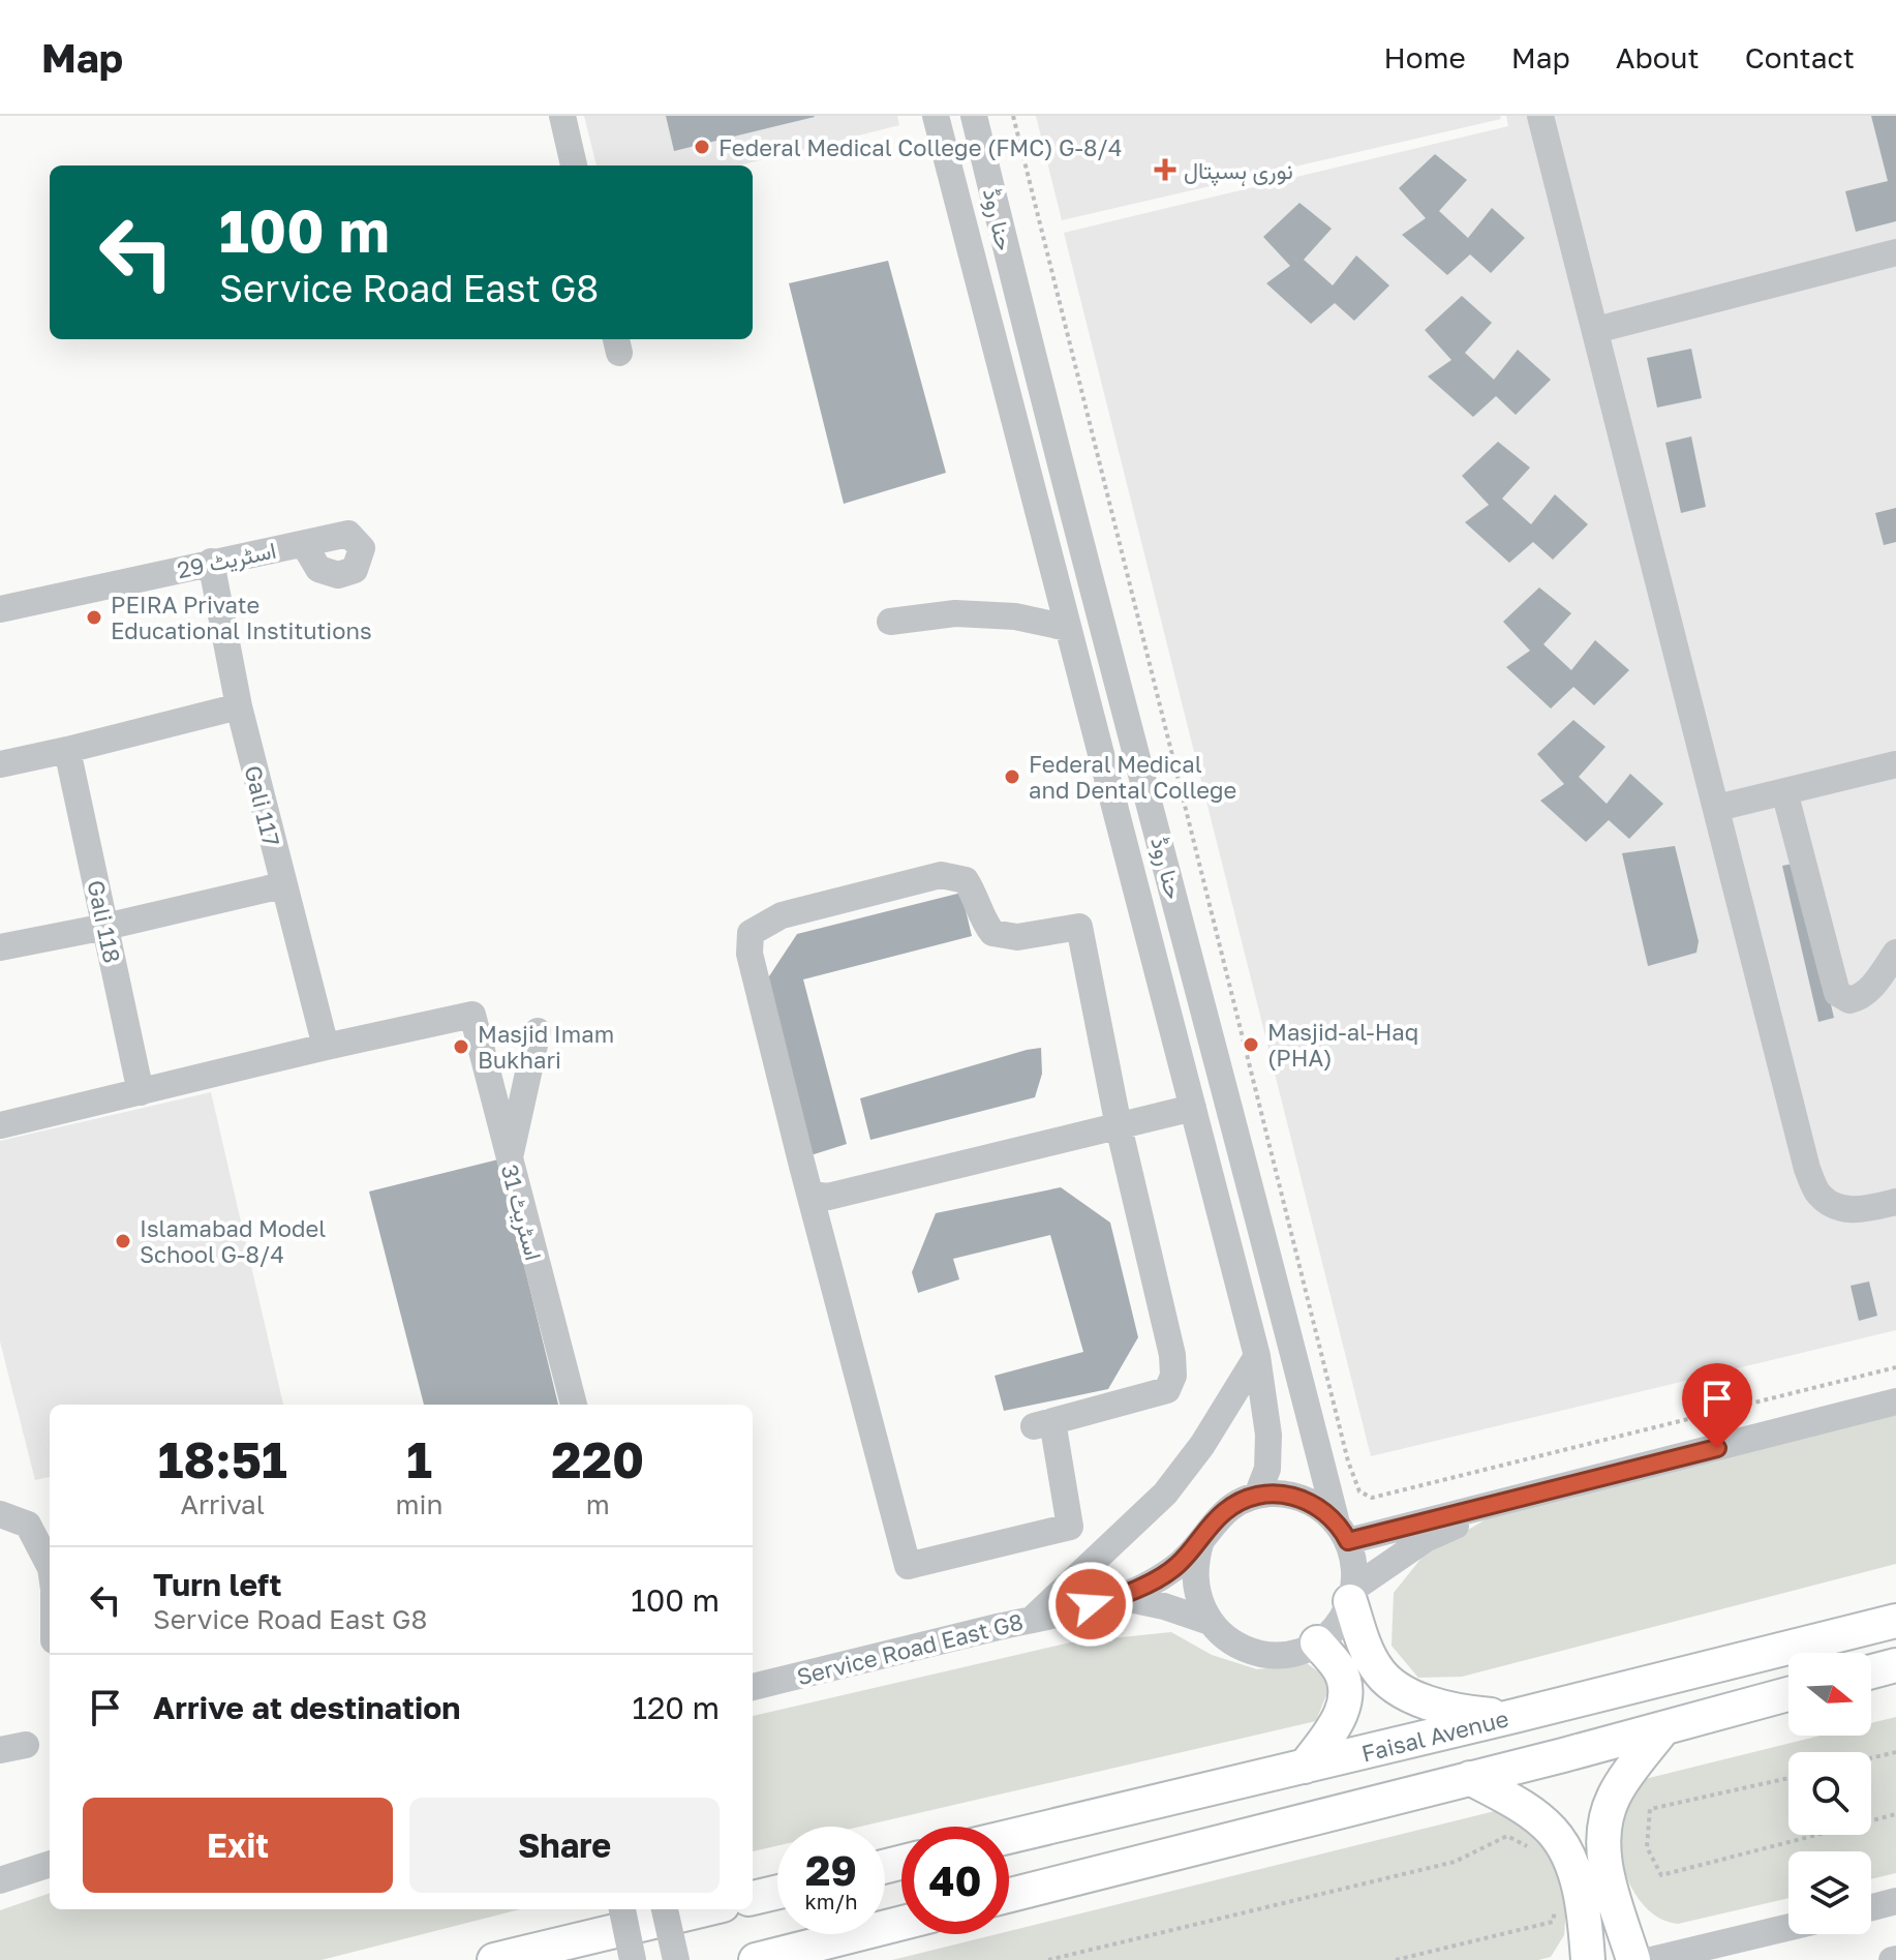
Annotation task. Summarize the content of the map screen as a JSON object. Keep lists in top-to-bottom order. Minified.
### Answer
{"streets":{"main road":["Faisal Avenue"],"street":["حنا روڈ","اسٹریٹ 29","Gali 117","Gali 118","اسٹریٹ 31","Service Road East G8"]},"crossings":[["اسٹریٹ 29","Gali 117"],["Gali 117","اسٹریٹ 31"]],"places":{"other":["Federal Medical College (FMC) G-8/4","PEIRA Private Educational Institutions","Federal Medical and Dental College","Masjid-al-Haq (PHA)","Masjid Imam Bukhari","Islamabad Model School G-8/4"],"health":["نوری ہسپتال"]},"north":"right","page":{"header":"Map","nav":["Home","Map","About","Contact"],"turn":["100 m","Service Road East G8"],"eta":["18:51","Arrival","1","min","220","m"],"list":[{"name":"Turn left","note":"Service Road East G8","value":"100 m"},{"name":"Arrive at destination","value":"120 m"}],"buttons":["Exit","Share"],"speed":"29 km/h","limit":"40"}}
